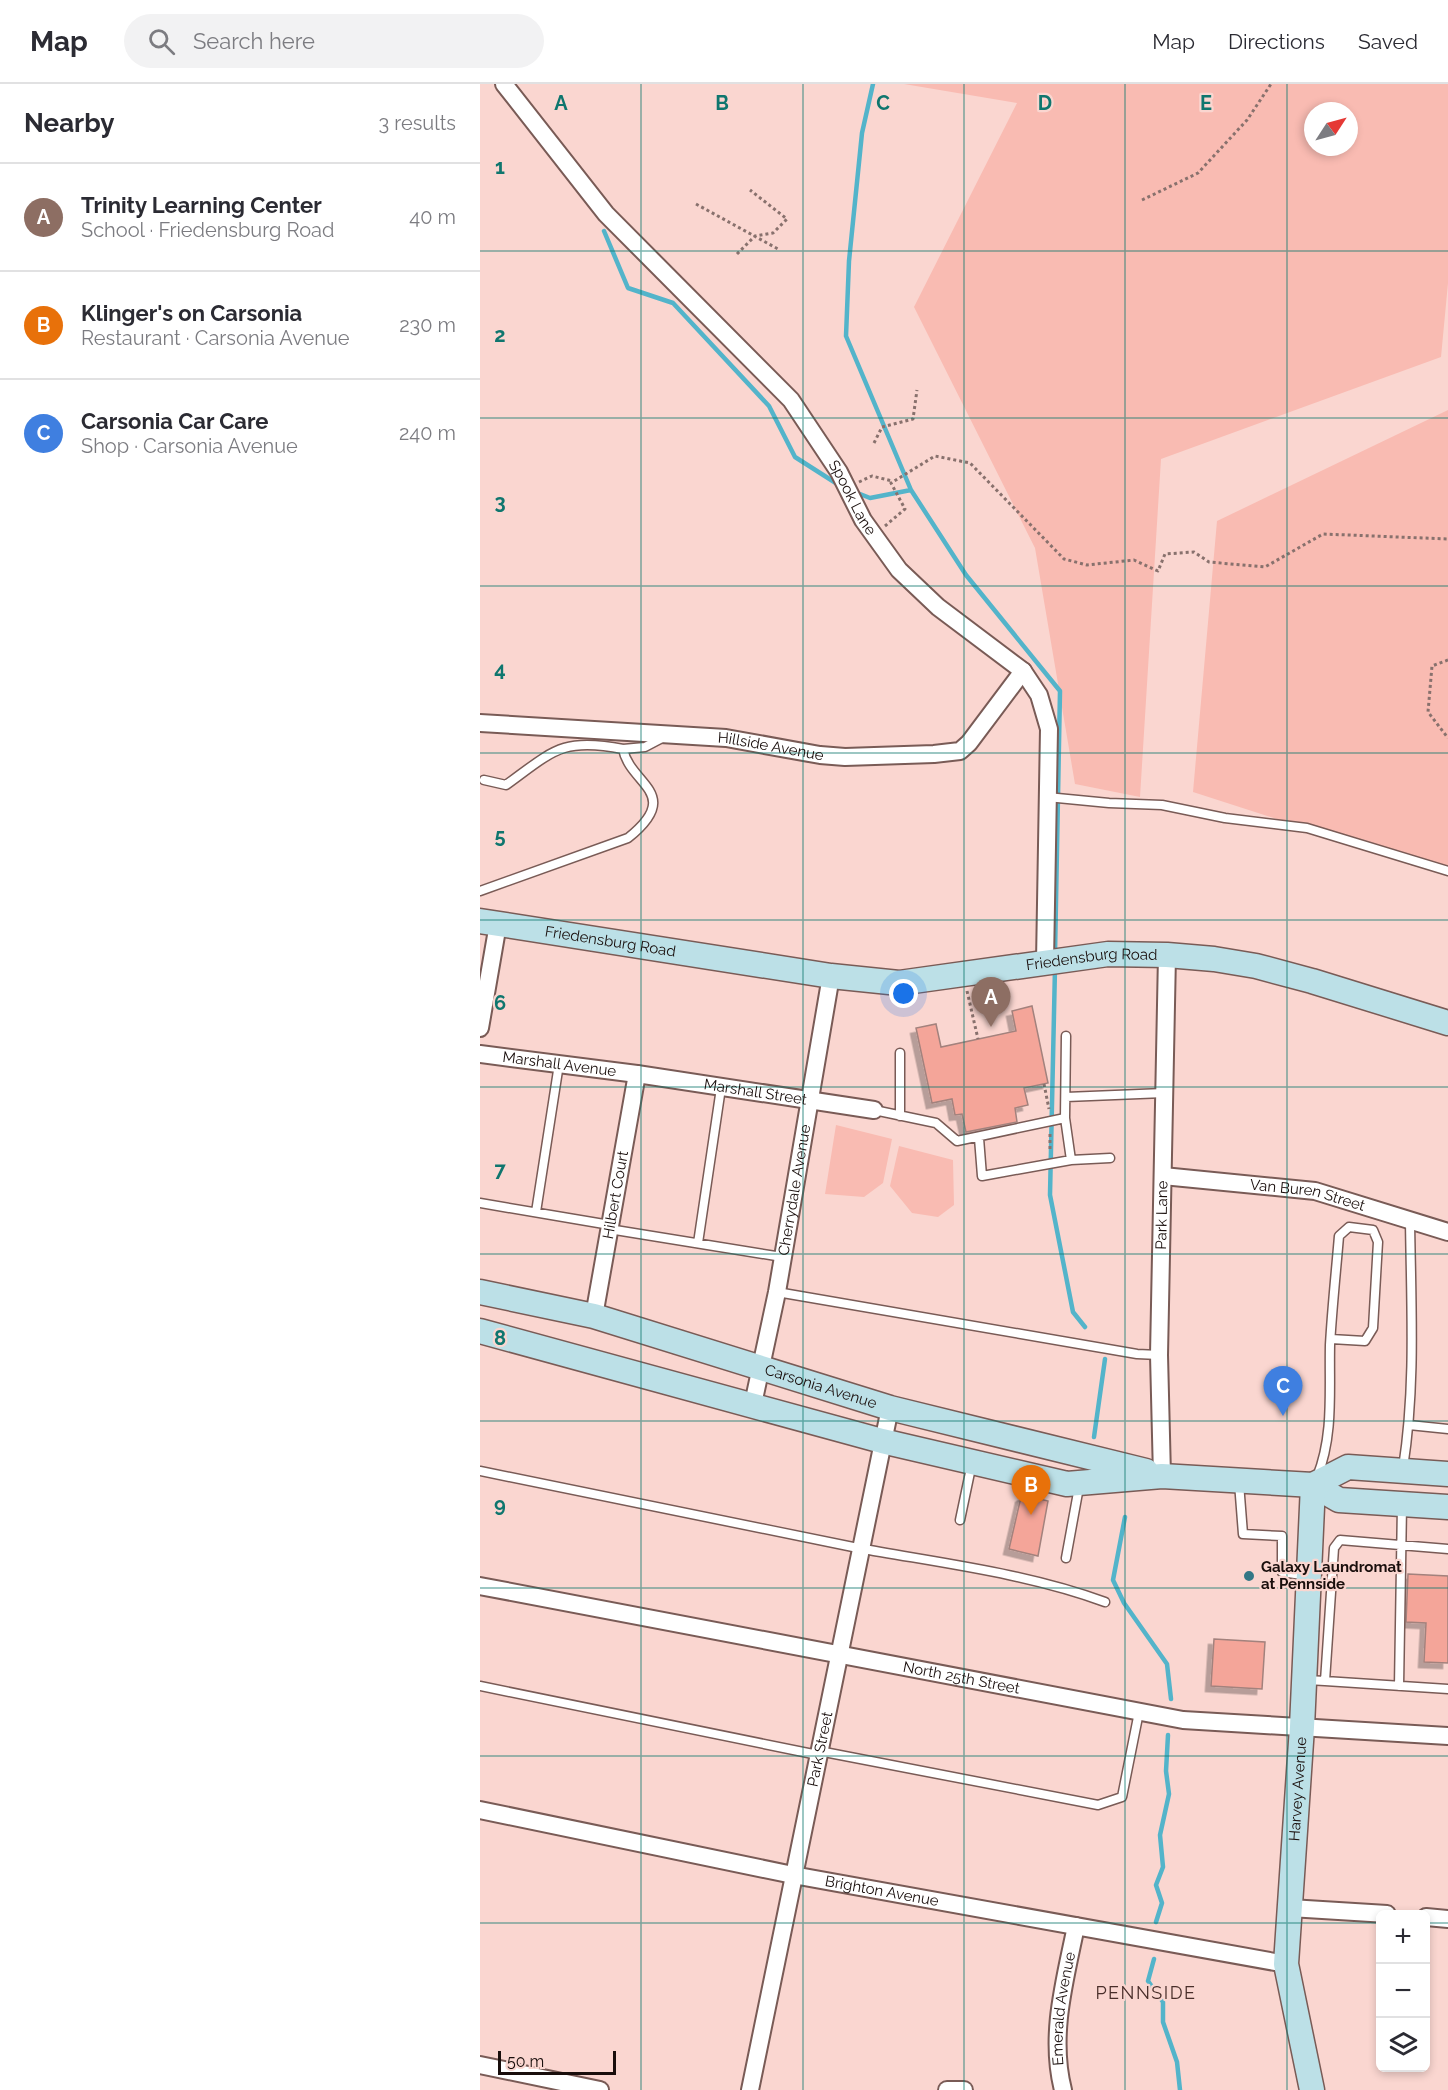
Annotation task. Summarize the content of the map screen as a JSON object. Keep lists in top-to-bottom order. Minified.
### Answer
{"streets":{"street":["Spook Lane","Hillside Avenue","Friedensburg Road","Marshall Avenue","Marshall Street","Cherrydale Avenue","Hilbert Court","Van Buren Street","Park Lane","Carsonia Avenue","North 25th Street","Park Street","Harvey Avenue","Brighton Avenue","Emerald Avenue"]},"crossings":[["Spook Lane","Hillside Avenue"],["Spook Lane","Friedensburg Road"],["Friedensburg Road","Cherrydale Avenue"],["Friedensburg Road","Park Lane"],["Marshall Avenue","Marshall Street"],["Marshall Avenue","Hilbert Court"],["Marshall Street","Cherrydale Avenue"],["Marshall Street","Hilbert Court"],["Cherrydale Avenue","Carsonia Avenue"],["Hilbert Court","Carsonia Avenue"],["Van Buren Street","Park Lane"],["Park Lane","Carsonia Avenue"],["Carsonia Avenue","Park Street"],["Carsonia Avenue","Harvey Avenue"],["North 25th Street","Park Street"],["North 25th Street","Harvey Avenue"],["Park Street","Brighton Avenue"],["Harvey Avenue","Brighton Avenue"],["Brighton Avenue","Emerald Avenue"]],"districts":["PENNSIDE"],"places":["Galaxy Laundromat at Pennside"],"scale_bar":"50 m","north":"top right","page":{"header":"Map","search":"Search here","nav":["Map","Directions","Saved"],"heading":["Nearby","3 results"],"list":[{"mark":"A","name":"Trinity Learning Center","note":"School · Friedensburg Road","value":"40 m"},{"mark":"B","name":"Klinger's on Carsonia","note":"Restaurant · Carsonia Avenue","value":"230 m"},{"mark":"C","name":"Carsonia Car Care","note":"Shop · Carsonia Avenue","value":"240 m"}],"pins":["A","C","B"],"map_buttons":["+","−"],"scale":"50 m"},"grid":{"columns":["A","B","C","D","E"],"rows":["1","2","3","4","5","6","7","8","9"]}}
